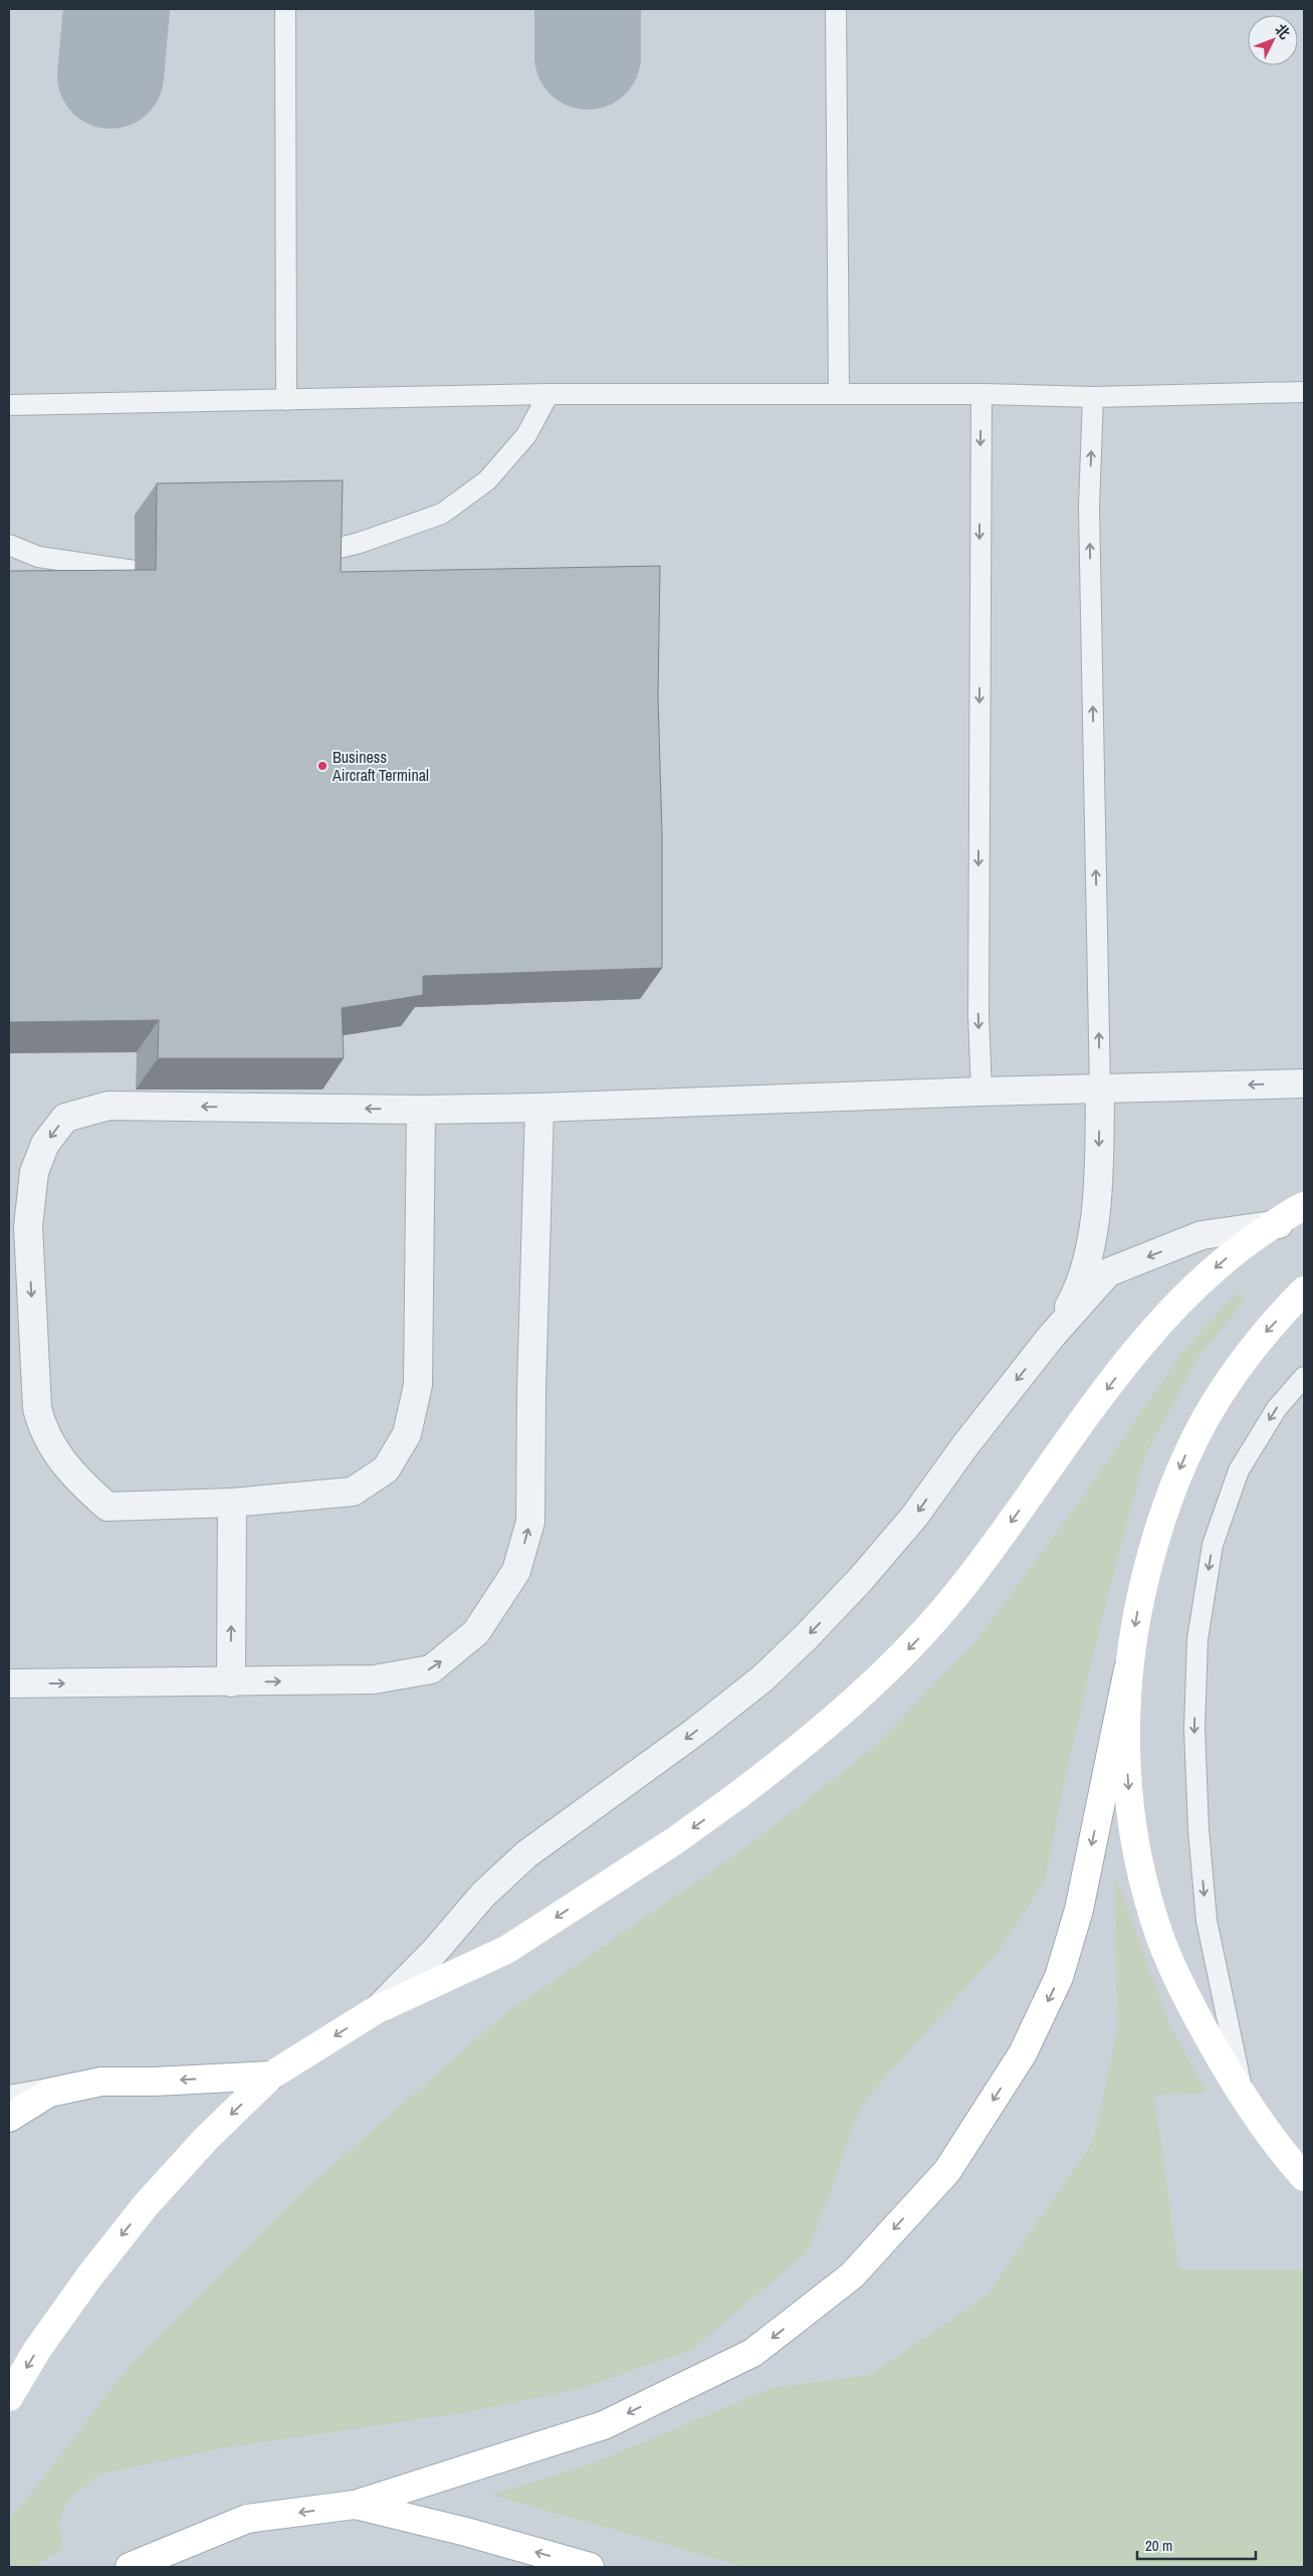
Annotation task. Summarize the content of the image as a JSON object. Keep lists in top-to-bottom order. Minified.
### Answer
{"places":["Business Aircraft Terminal"],"scale_bar":"20 m","north":"top right"}
